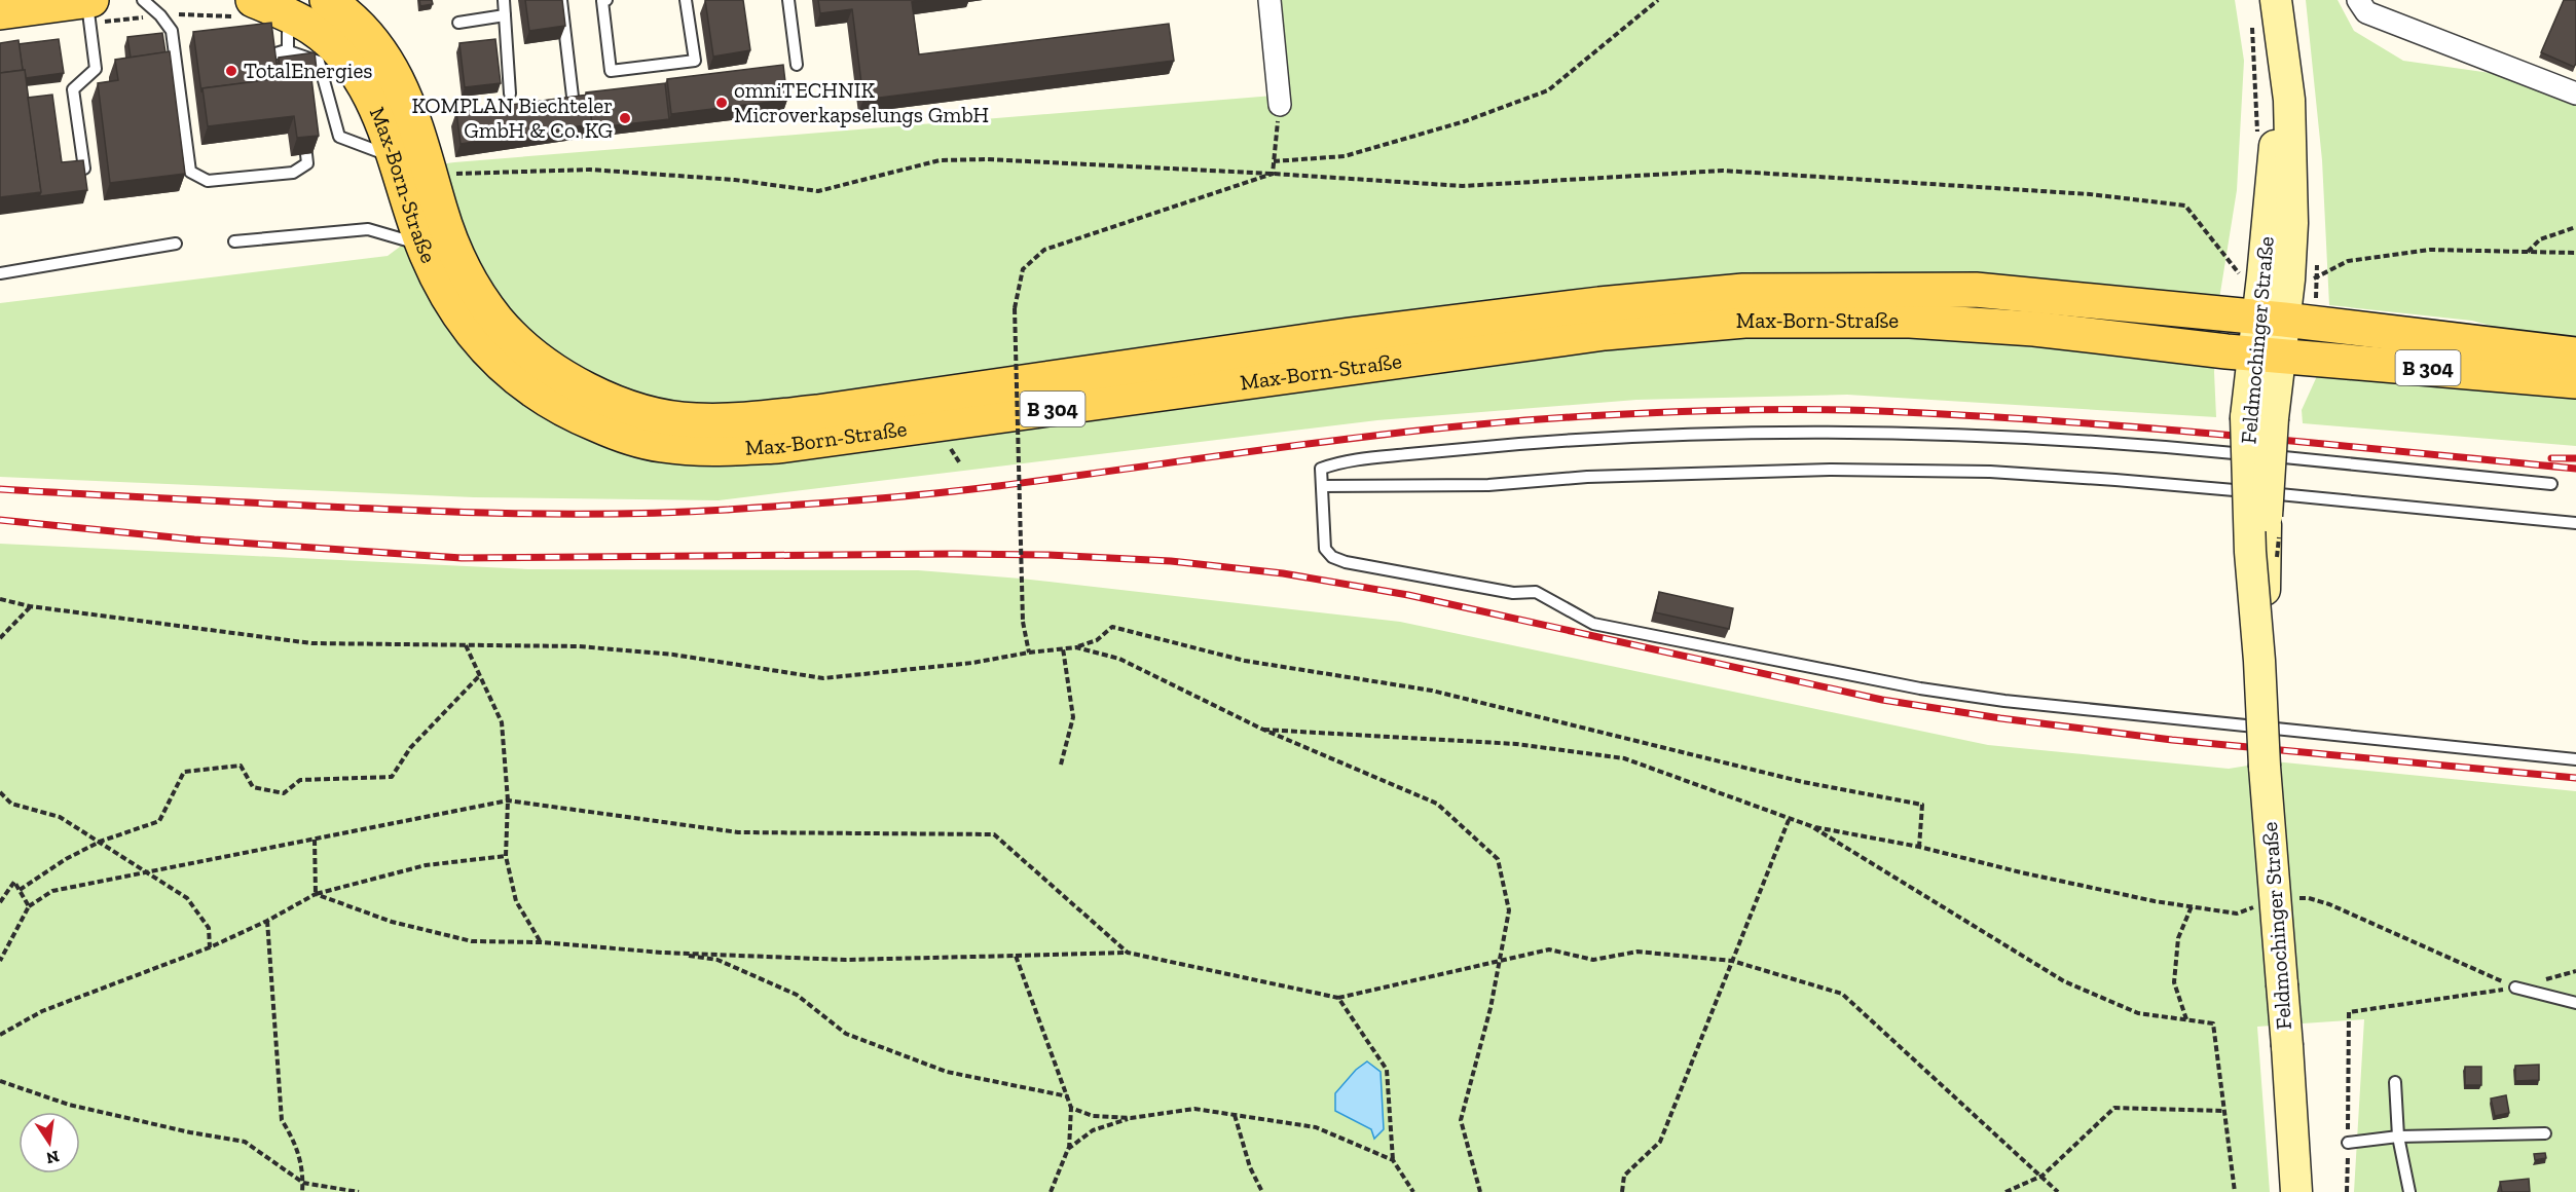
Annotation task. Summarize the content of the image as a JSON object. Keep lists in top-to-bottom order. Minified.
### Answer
{"streets":{"main road":["Max-Born-Straße","Feldmochinger Straße","B 304"]},"crossings":[["Max-Born-Straße","Feldmochinger Straße"],["Max-Born-Straße","B 304"]],"places":["TotalEnergies","omniTECHNIK Microverkapselungs GmbH","KOMPLAN Biechteler GmbH & Co. KG"],"north":"bottom"}
